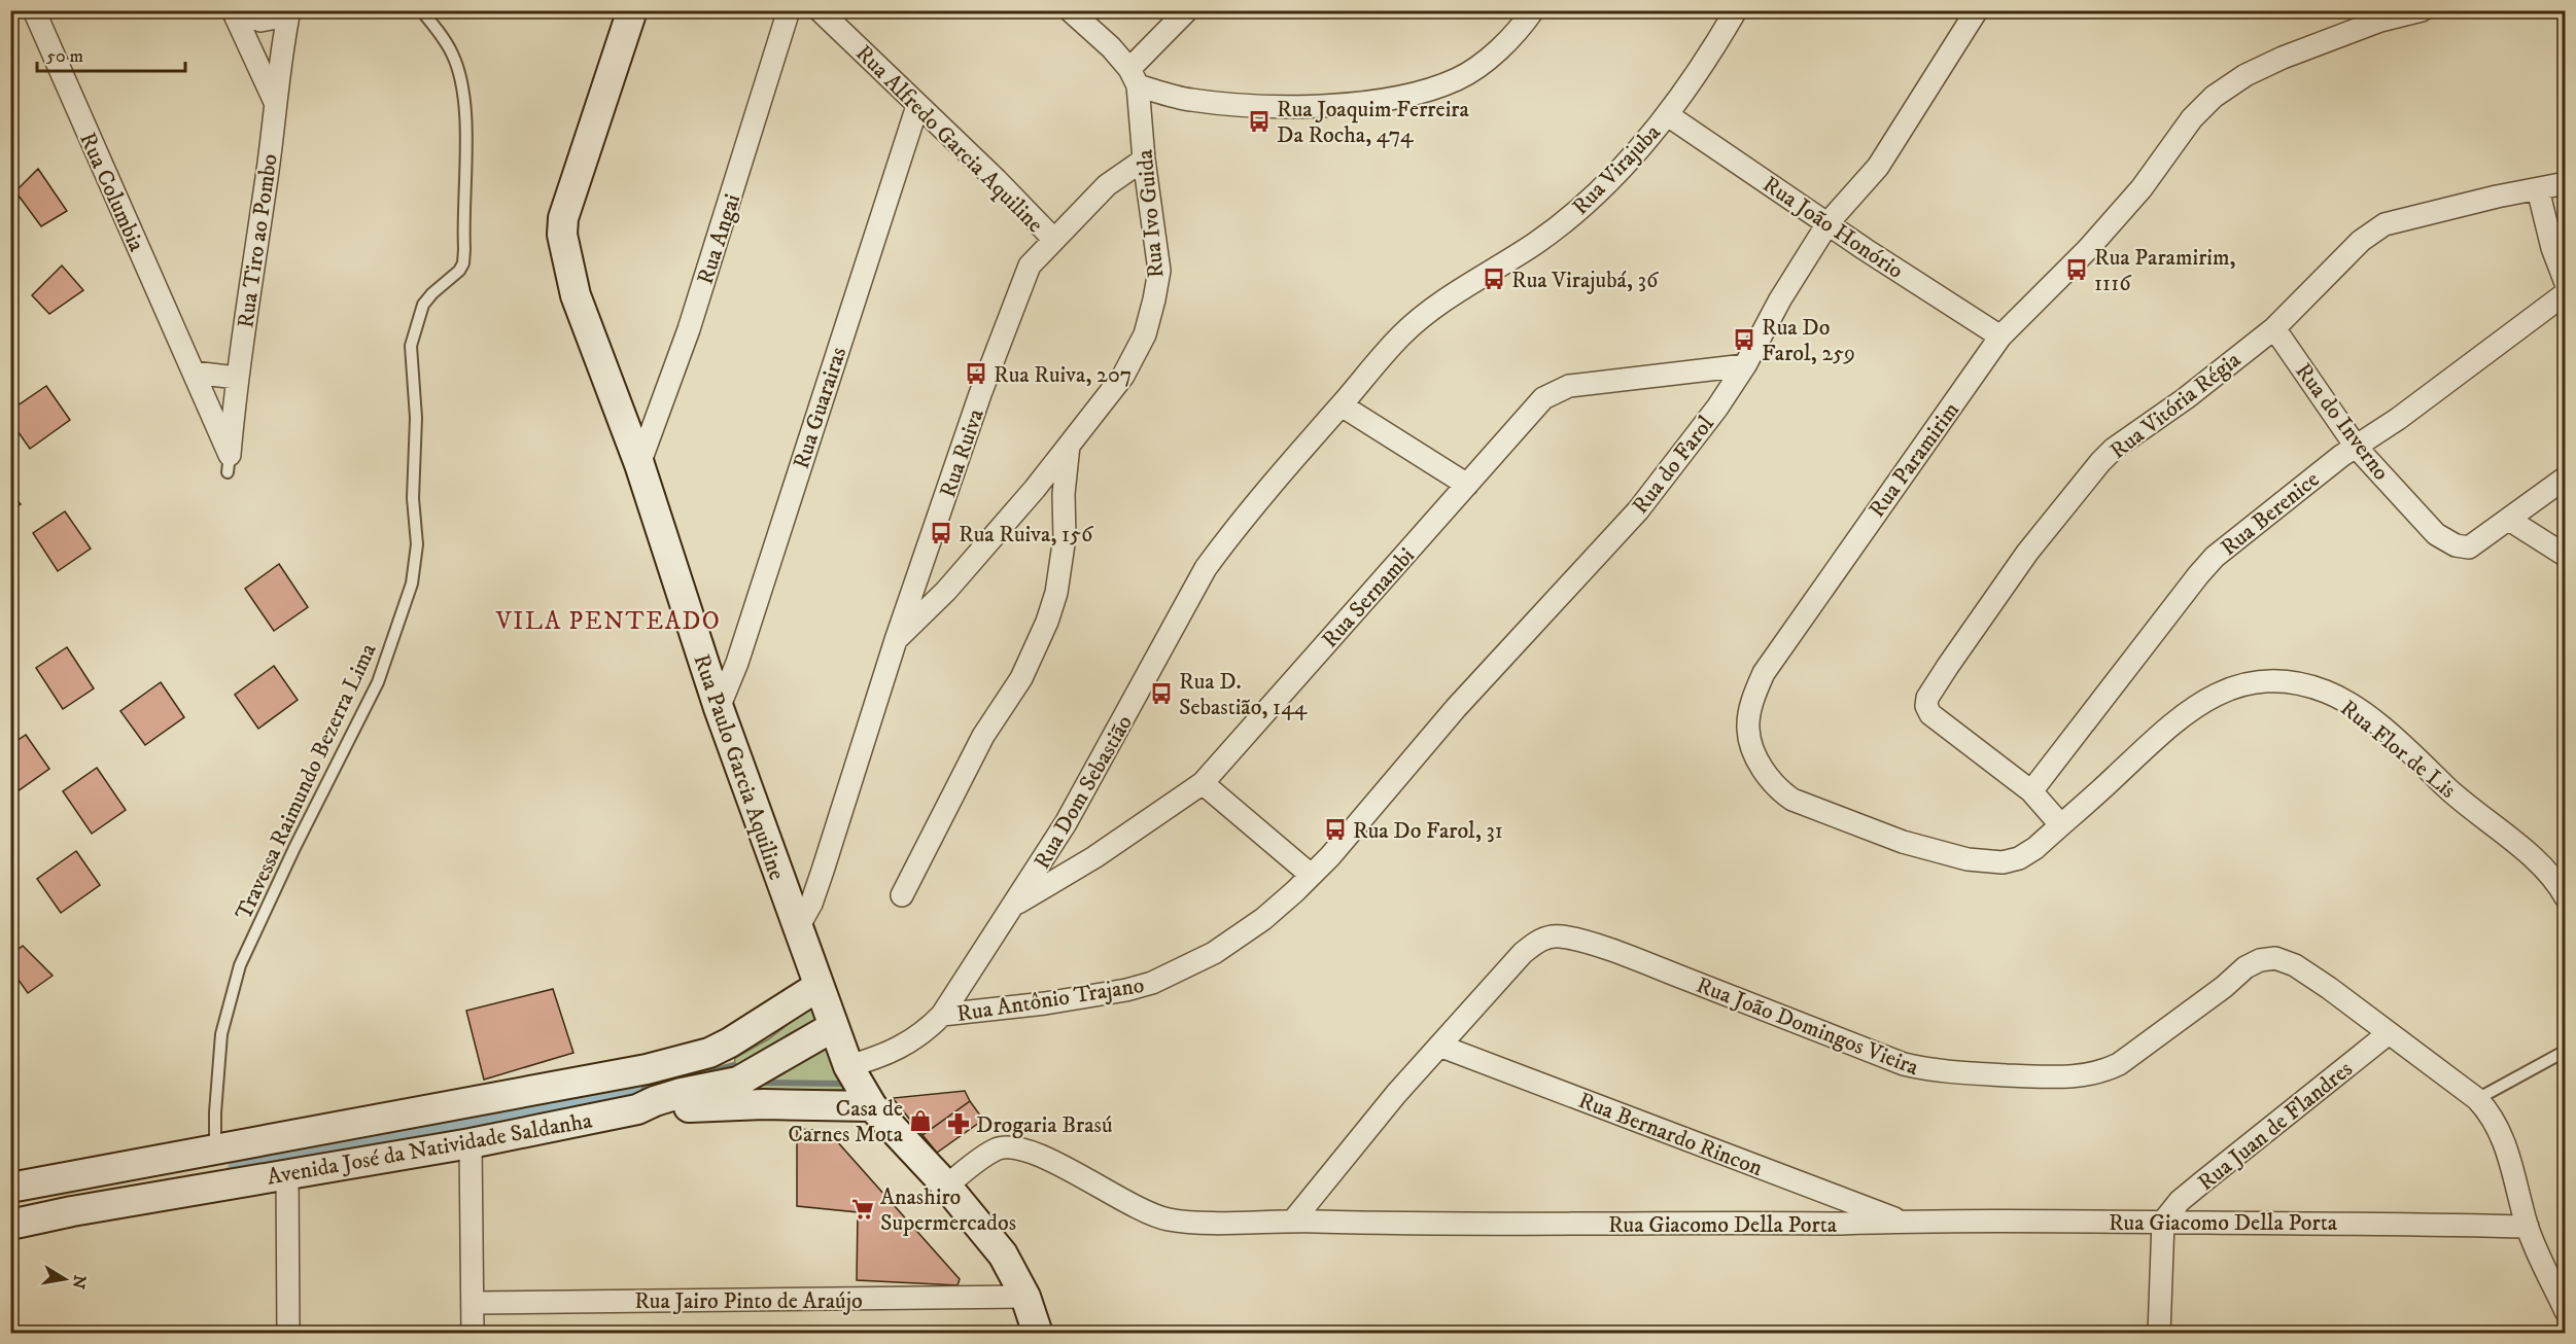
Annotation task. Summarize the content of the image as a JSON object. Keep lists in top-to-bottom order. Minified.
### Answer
{"streets":{"street":["Rua Alfredo Garcia Aquiline","Rua Virajuba","Rua Columbia","Rua Ivo Guida","Rua João Honório","Rua Angai","Rua Tiro ao Pombo","Rua Vitória Régia","Rua Guarairas","Rua do Inverno","Rua Ruiva","Rua Paramirim","Rua do Farol","Rua Berenice","Rua Sernambi","Rua Flor de Lis","Rua Paulo Garcia Aquiline","Rua Dom Sebastião","Rua Antônio Trajano","Rua João Domingos Vieira","Rua Juan de Flandres","Rua Bernardo Rincon","Avenida José da Natividade Saldanha","Rua Giacomo Della Porta","Rua Jairo Pinto de Araújo"],"lane":["Travessa Raimundo Bezerra Lima"]},"crossings":[["Rua Alfredo Garcia Aquiline","Rua Guarairas"],["Rua Alfredo Garcia Aquiline","Rua Ruiva"],["Rua Virajuba","Rua João Honório"],["Rua Virajuba","Rua Dom Sebastião"],["Rua Columbia","Rua Tiro ao Pombo"],["Rua Ivo Guida","Rua Ruiva"],["Rua João Honório","Rua Paramirim"],["Rua João Honório","Rua do Farol"],["Rua Angai","Rua Paulo Garcia Aquiline"],["Rua Vitória Régia","Rua do Inverno"],["Rua Vitória Régia","Rua Paramirim"],["Rua Vitória Régia","Rua Berenice"],["Rua Vitória Régia","Rua Flor de Lis"],["Rua Guarairas","Rua Paulo Garcia Aquiline"],["Rua do Inverno","Rua Berenice"],["Rua Ruiva","Rua Paulo Garcia Aquiline"],["Rua Paramirim","Rua Flor de Lis"],["Rua do Farol","Rua Sernambi"],["Rua do Farol","Rua Antônio Trajano"],["Rua Sernambi","Rua Dom Sebastião"],["Rua Paulo Garcia Aquiline","Rua Dom Sebastião"],["Rua Paulo Garcia Aquiline","Avenida José da Natividade Saldanha"],["Rua Paulo Garcia Aquiline","Rua Giacomo Della Porta"],["Rua Paulo Garcia Aquiline","Rua Jairo Pinto de Araújo"],["Travessa Raimundo Bezerra Lima","Avenida José da Natividade Saldanha"],["Rua Dom Sebastião","Rua Antônio Trajano"],["Rua João Domingos Vieira","Rua Juan de Flandres"],["Rua João Domingos Vieira","Rua Bernardo Rincon"],["Rua João Domingos Vieira","Rua Giacomo Della Porta"],["Rua Juan de Flandres","Rua Giacomo Della Porta"],["Rua Bernardo Rincon","Rua Giacomo Della Porta"]],"districts":["VILA PENTEADO"],"places":{"bus stop":["Rua Joaquim Ferreira Da Rocha, 474","Rua Paramirim, 1116","Rua Virajubá, 36","Rua Do Farol, 259","Rua Ruiva, 207","Rua Ruiva, 156","Rua D. Sebastião, 144","Rua Do Farol, 31"],"shop":["Casa de Carnes Mota"],"pharmacy":["Drogaria Brasú"],"supermarket":["Anashiro Supermercados"]},"scale_bar":"50 m","north":"right"}
